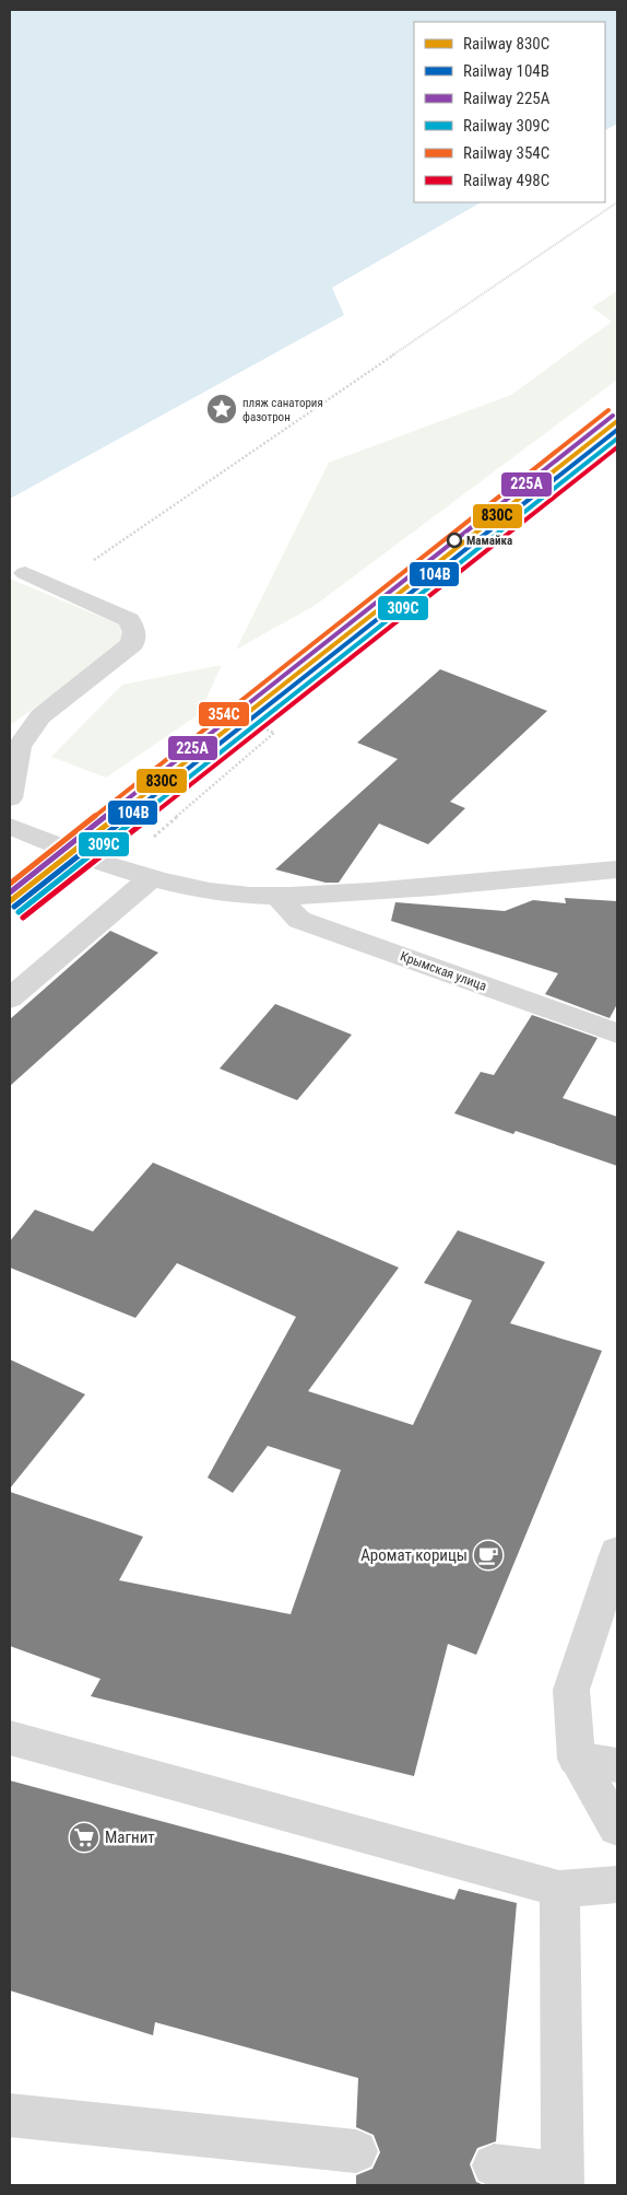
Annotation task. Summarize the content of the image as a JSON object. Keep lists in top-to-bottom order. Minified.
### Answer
{"streets":{"street":["Крымская улица"]},"places":{"place":["пляж санатория фазотрон"],"other":["Мамайка"],"cafe":["Аромат корицы"],"supermarket":["Магнит"]},"lines":["rail line 354С","rail line 225А","rail line 830С","rail line 104В","rail line 309С","rail line 498С"],"legend":["Railway 830С","Railway 104В","Railway 225А","Railway 309С","Railway 354С","Railway 498С"]}
